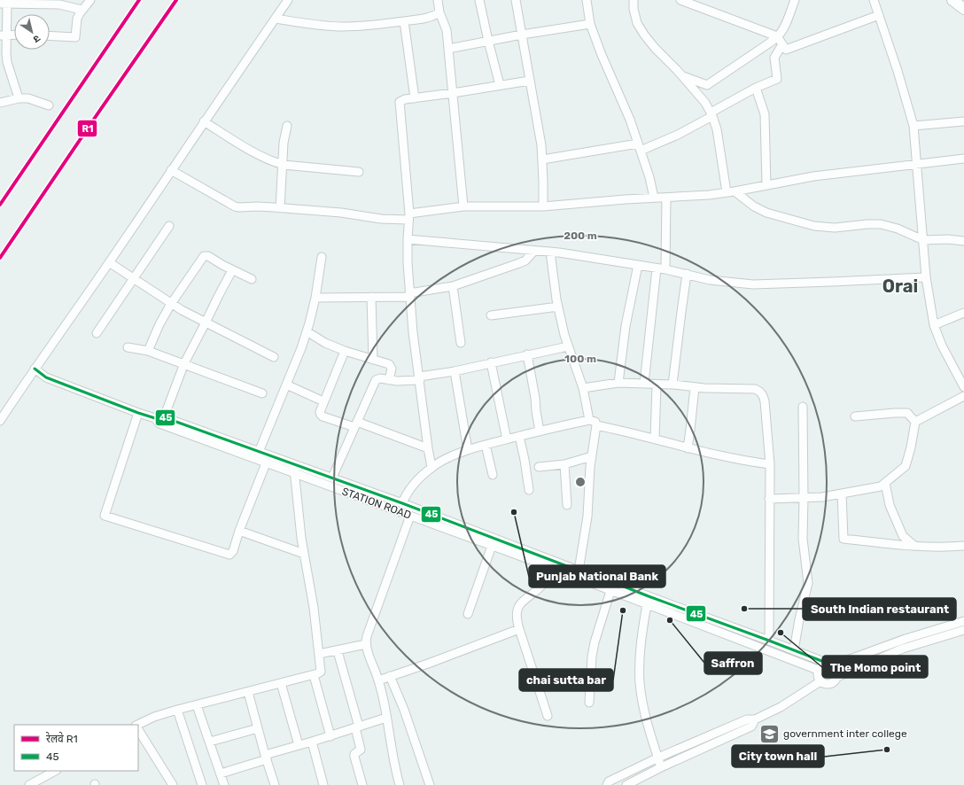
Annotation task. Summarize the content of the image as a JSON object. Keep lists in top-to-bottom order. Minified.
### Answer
{"streets":{"street":["STATION ROAD"]},"districts":["Orai"],"places":{"other":["Punjab National Bank","South Indian restaurant","chai sutta bar","Saffron","The Momo point","City town hall"],"school or university":["government inter college"]},"lines":["rail line R1","transit line 45"],"legend":["रेलवे R1","45"],"north":"bottom right","rings":["200 m","100 m"]}
